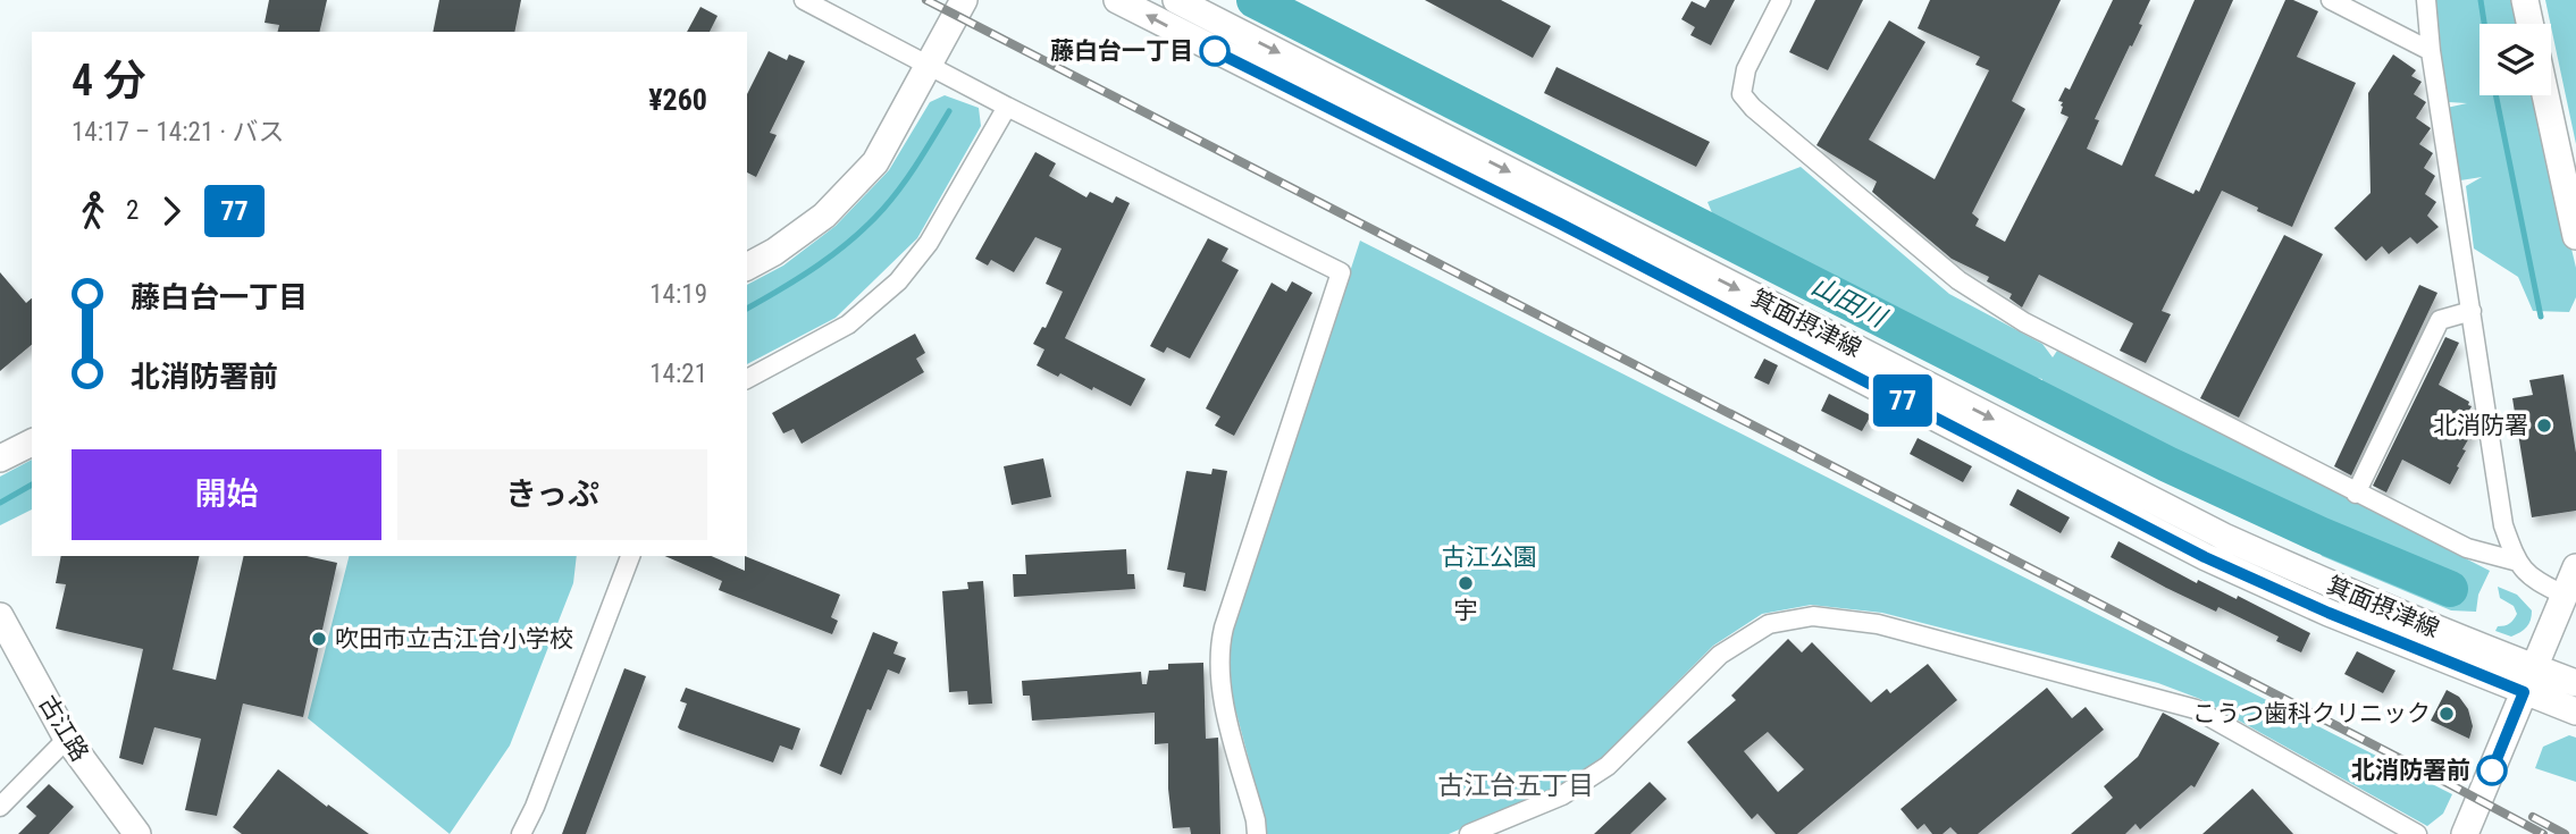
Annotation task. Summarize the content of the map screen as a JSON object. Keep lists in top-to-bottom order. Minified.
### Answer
{"streets":{"main road":["箕面摂津線","古江路"]},"districts":["古江台五丁目"],"water":["山田川"],"parks":["古江公園"],"places":["藤白台一丁目","北消防署","宇","吹田市立古江台小学校","こうつ歯科クリニック","北消防署前"],"lines":["bus line 77"],"page":{"on_map":"77","heading":["4 分","14:17 – 14:21 · バス","¥260"],"legs":["2","77"],"list":[{"name":"藤白台一丁目","value":"14:19"},{"name":"北消防署前","value":"14:21"}],"buttons":["開始","きっぷ"]}}
